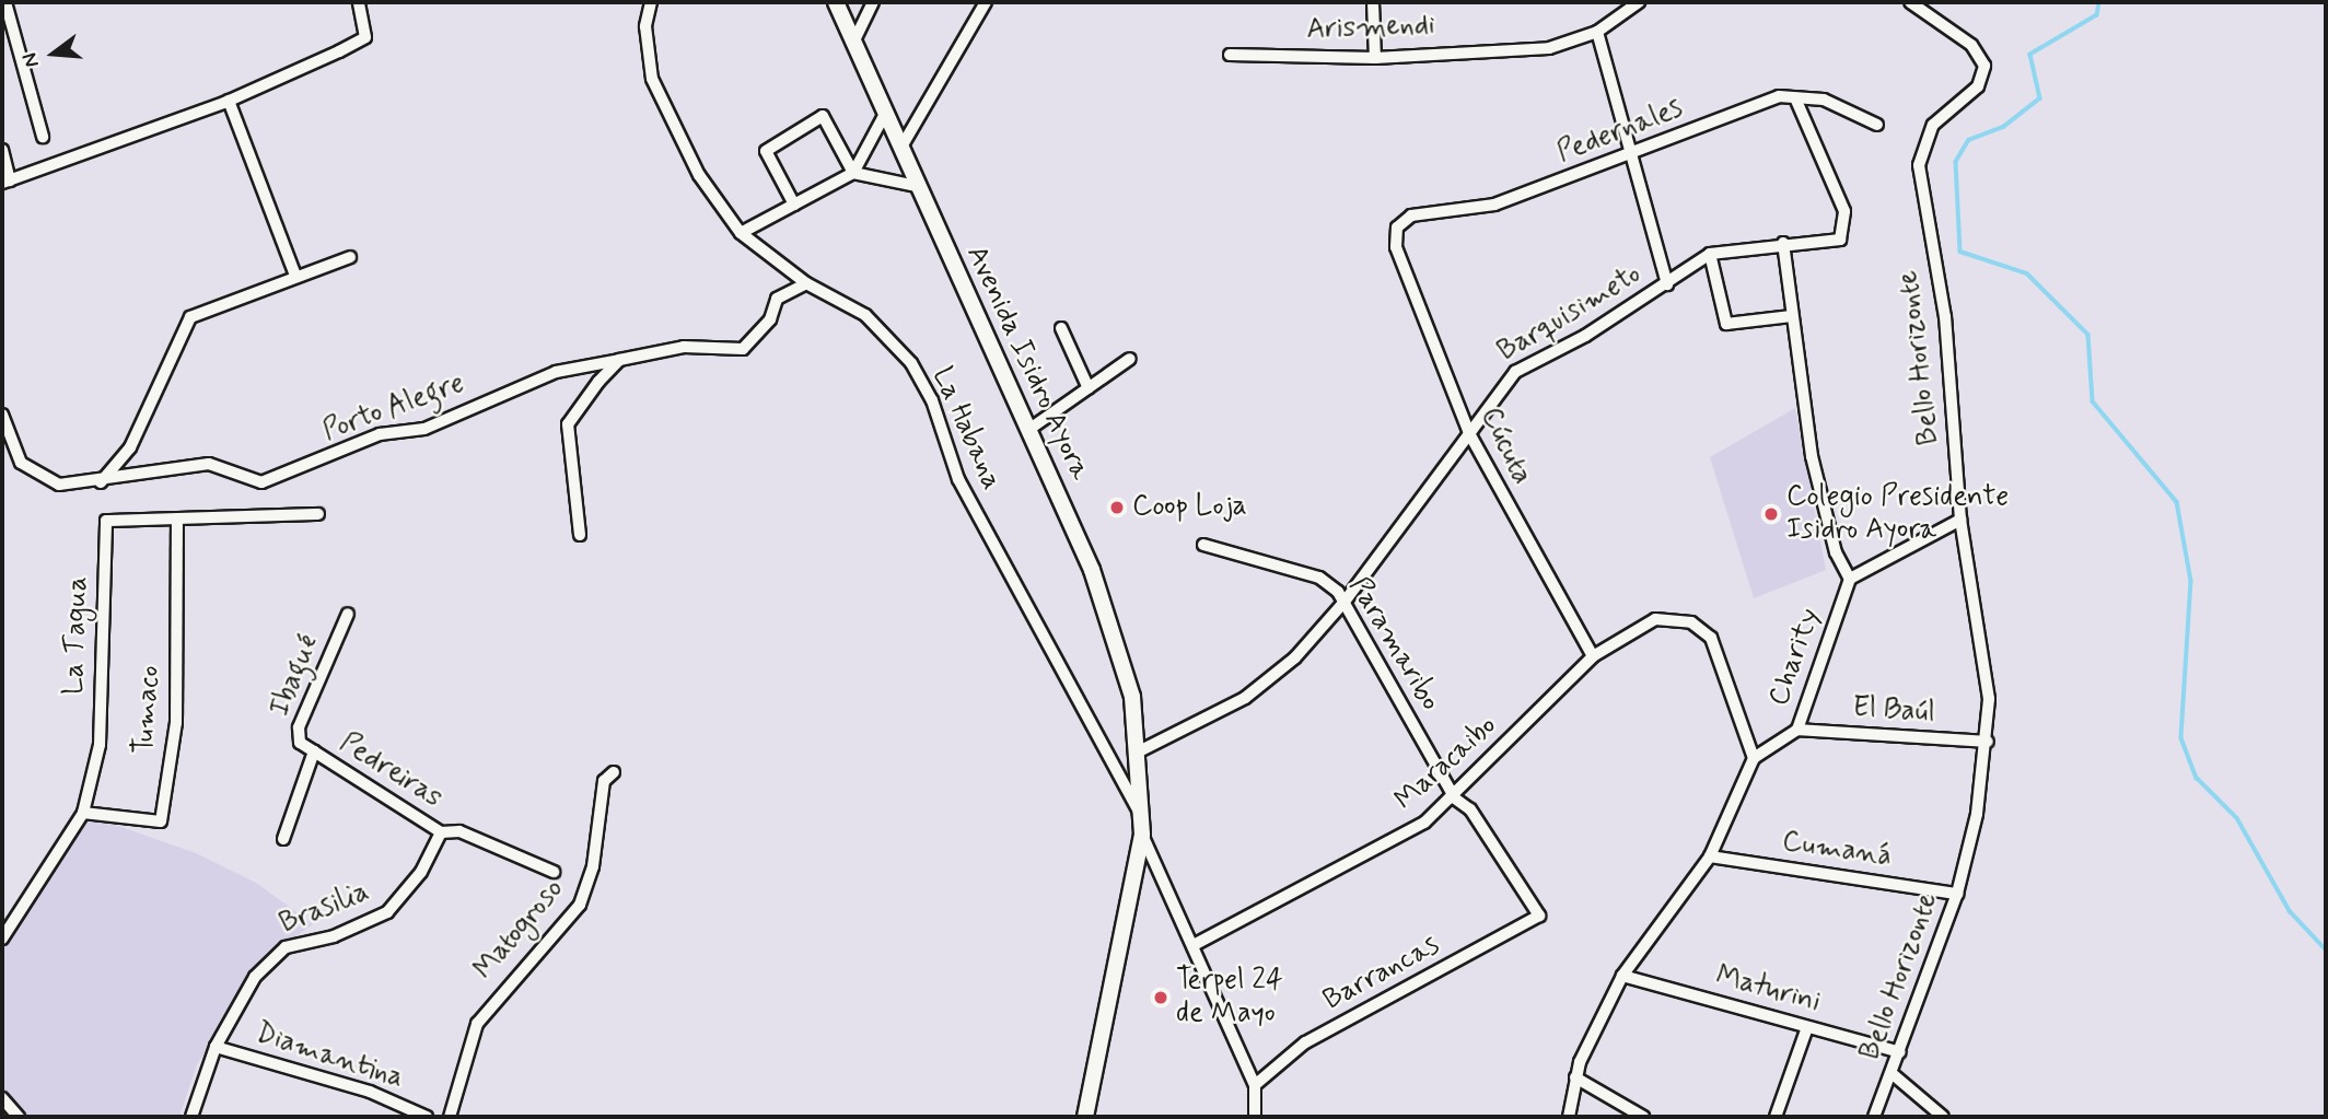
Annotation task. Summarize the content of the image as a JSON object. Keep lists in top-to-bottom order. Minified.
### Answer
{"streets":{"main road":["Avenida Isidro Ayora"],"street":["Arismendi","Pedernales","Barquisimeto","Bello Horizonte","Porto Alegre","La Habana","Cúcuta","La Tagua","Paramaribo","Charity","Ibagué","Tumaco","El Baúl","Maracaibo","Pedreiras","Cumaná","Brasilia","Matogroso","Barrancas","Maturini","Diamantina"]},"crossings":[["Pedernales","Barquisimeto"],["Pedernales","Cúcuta"],["Barquisimeto","Avenida Isidro Ayora"],["Barquisimeto","Cúcuta"],["Barquisimeto","Paramaribo"],["Barquisimeto","Charity"],["Bello Horizonte","El Baúl"],["Bello Horizonte","Cumaná"],["Bello Horizonte","Maturini"],["Avenida Isidro Ayora","La Habana"],["La Habana","Maracaibo"],["La Habana","Barrancas"],["Cúcuta","Maracaibo"],["La Tagua","Tumaco"],["Paramaribo","Maracaibo"],["Paramaribo","Barrancas"],["Charity","El Baúl"],["Charity","Maracaibo"],["Ibagué","Pedreiras"],["Pedreiras","Brasilia"],["Brasilia","Diamantina"]],"places":["Coop Loja","Colegio Presidente Isidro Ayora","Terpel 24 de Mayo"],"north":"left"}
